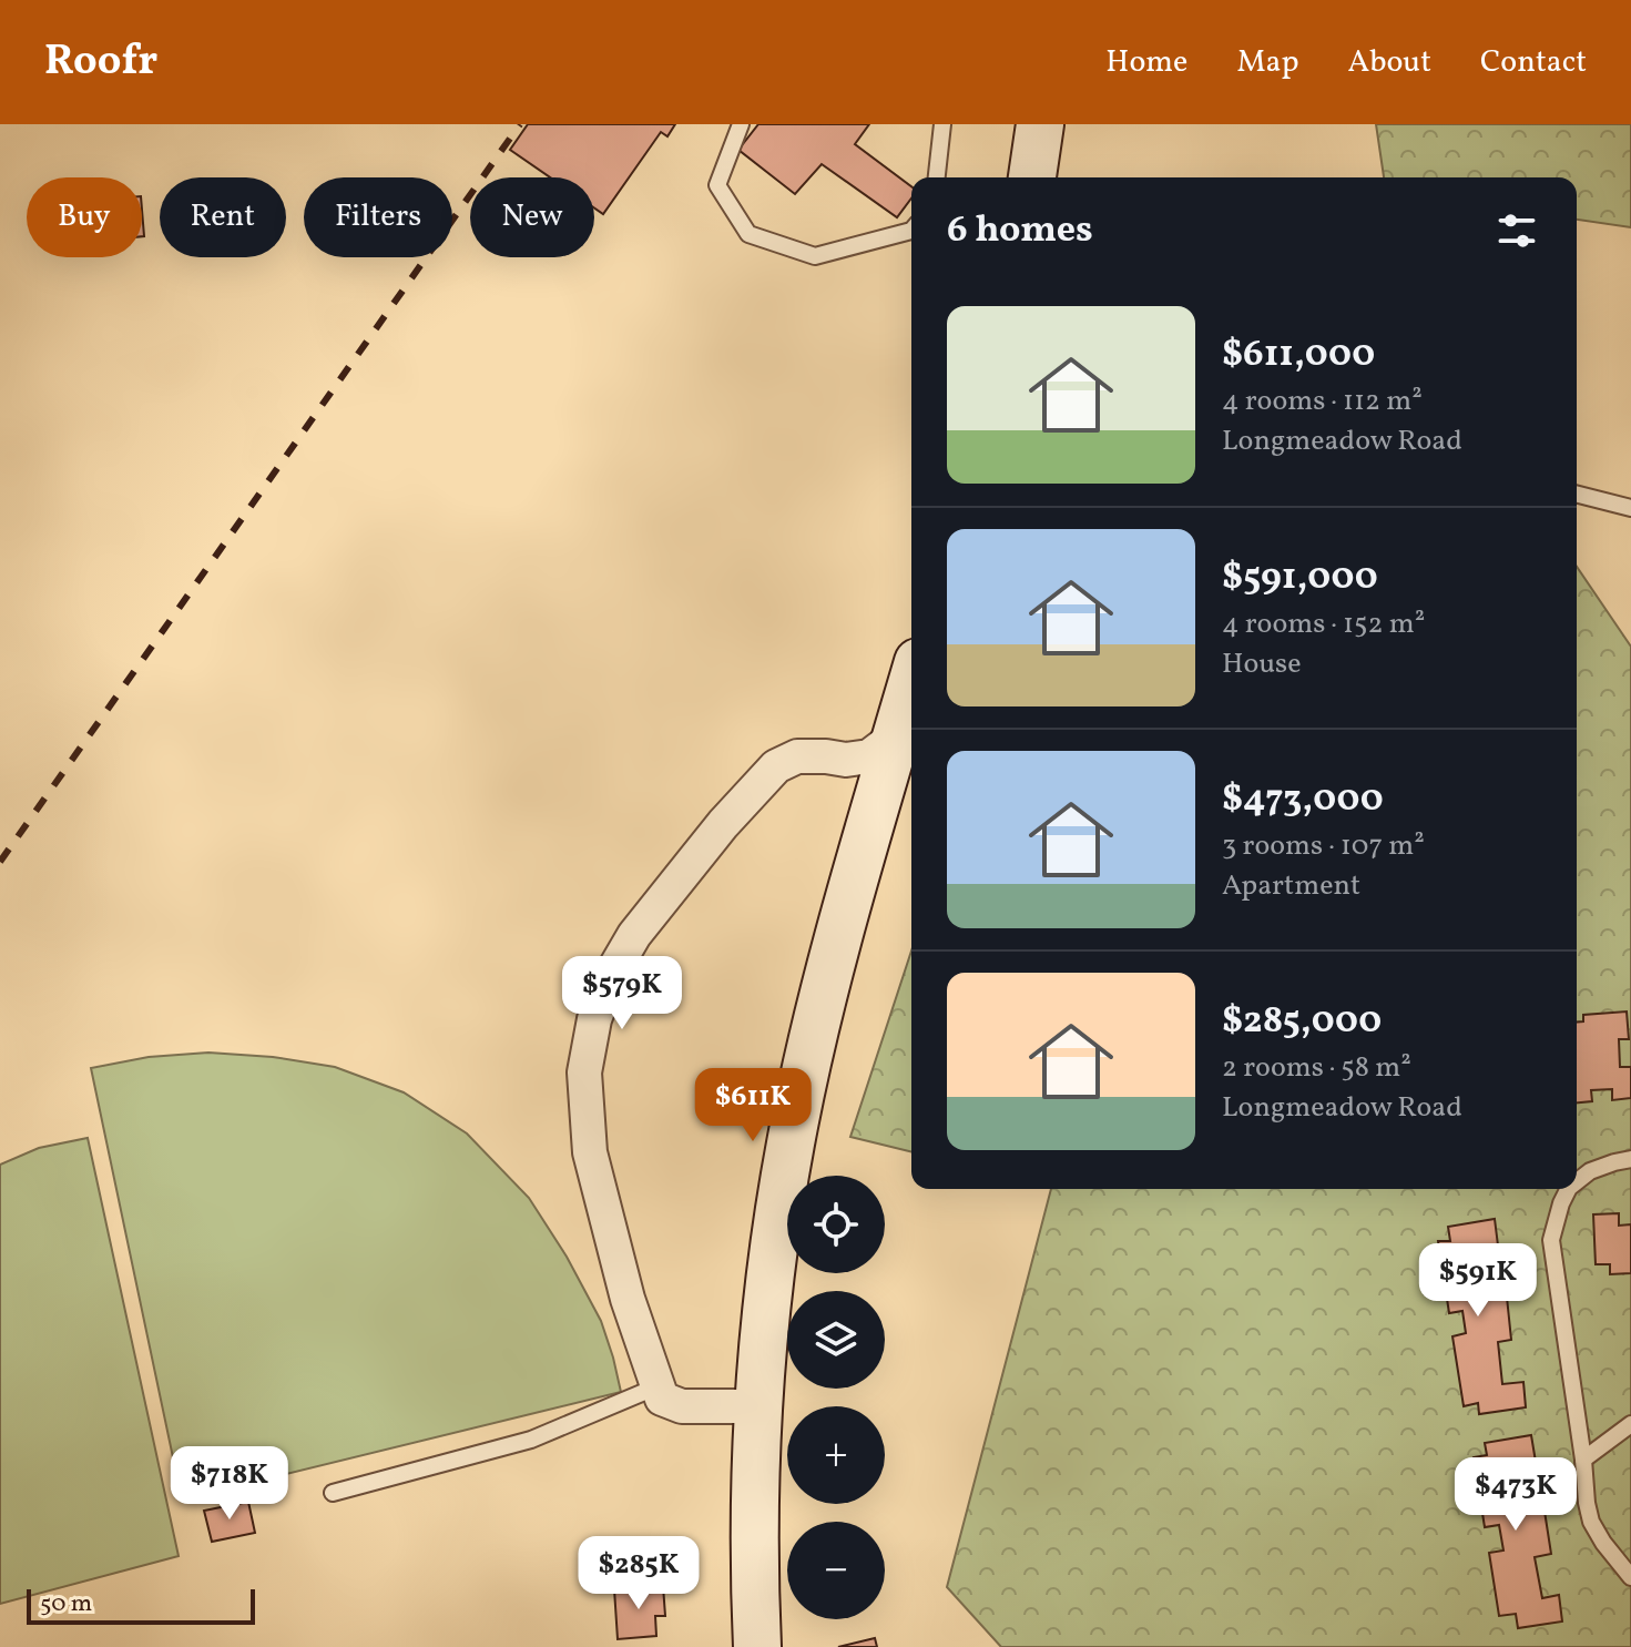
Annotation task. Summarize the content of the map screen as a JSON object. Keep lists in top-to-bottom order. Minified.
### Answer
{"scale_bar":"50 m","page":{"header":"Roofr","nav":["Home","Map","About","Contact"],"chip":["Buy","Rent","Filters","New"],"heading":"6 homes","list":[{"name":"$611,000","note":"4 rooms · 112 m² · Longmeadow Road"},{"name":"$591,000","note":"4 rooms · 152 m² · House"},{"name":"$473,000","note":"3 rooms · 107 m² · Apartment"},{"name":"$285,000","note":"2 rooms · 58 m² · Longmeadow Road"}],"price":["$579K","$611K","$591K","$718K","$473K","$285K"],"map_buttons":["+","−"],"scale":"50 m"}}
